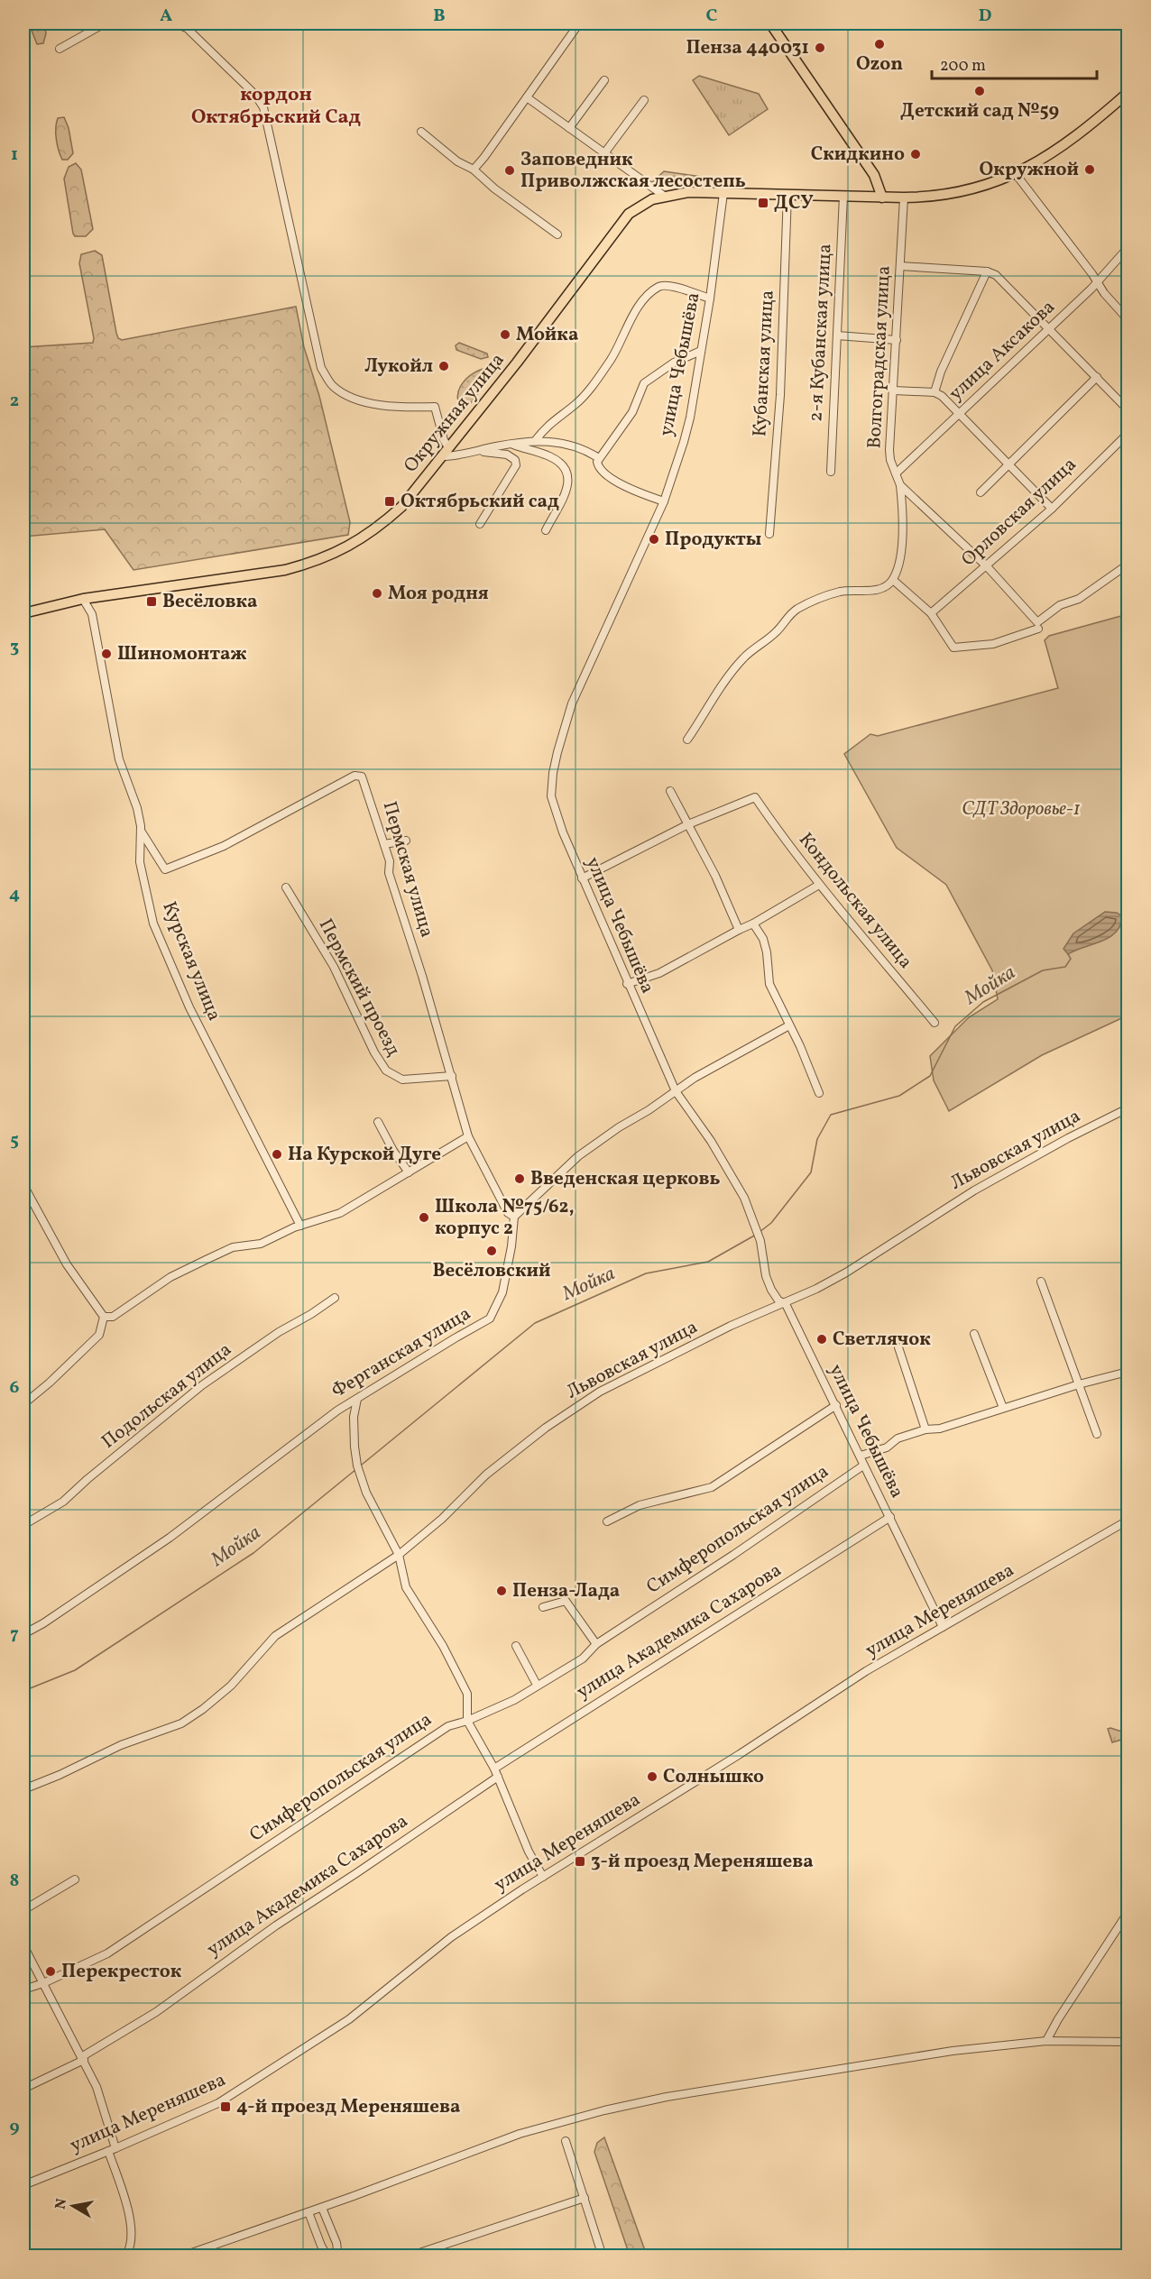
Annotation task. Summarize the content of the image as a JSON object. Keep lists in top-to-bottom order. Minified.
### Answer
{"streets":{"main road":["Окружная улица"],"street":["2-я Кубанская улица","улица Аксакова","Волгоградская улица","Кубанская улица","улица Чебышёва","Орловская улица","Пермская улица","Кондольская улица","Курская улица","Пермский проезд","Львовская улица","Ферганская улица","Подольская улица","Симферопольская улица","улица Мереняшева","улица Академика Сахарова"]},"crossings":[["2-я Кубанская улица","Окружная улица"],["улица Аксакова","Волгоградская улица"],["Волгоградская улица","Окружная улица"],["Волгоградская улица","Орловская улица"],["Кубанская улица","Окружная улица"],["улица Чебышёва","Окружная улица"],["улица Чебышёва","Львовская улица"],["улица Чебышёва","Симферопольская улица"],["улица Чебышёва","улица Мереняшева"],["улица Чебышёва","улица Академика Сахарова"],["Окружная улица","Курская улица"],["Пермская улица","Курская улица"],["Пермская улица","Пермский проезд"],["Пермская улица","Ферганская улица"]],"districts":["кордон Октябрьский Сад"],"water":["Мойка"],"parks":["СДТ Здоровье-1"],"places":{"other":["Ozon","Пенза 440031","Детский сад №59","Скидкино","Окружной","Заповедник Приволжская лесостепь","Мойка","Лукойл","Продукты","Моя родня","Шиномонтаж","На Курской Дуге","Введенская церковь","Школа №75/62, корпус 2","Весёловский","Светлячок","Пенза-Лада","Солнышко","Перекресток"],"transit":["ДСУ","Октябрьский сад","Весёловка","3-й проезд Мереняшева","4-й проезд Мереняшева"]},"scale_bar":"200 m","north":"left","grid":{"columns":["A","B","C","D"],"rows":["1","2","3","4","5","6","7","8","9"]}}
